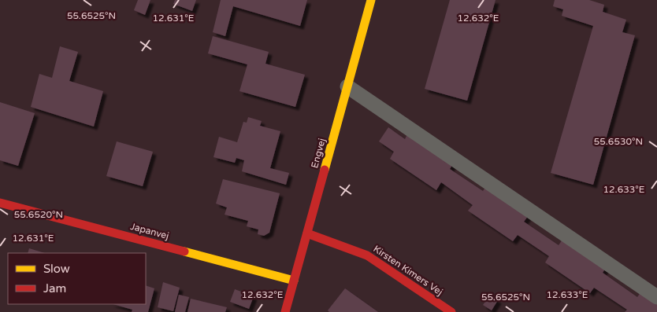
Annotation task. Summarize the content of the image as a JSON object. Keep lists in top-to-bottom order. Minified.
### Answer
{"streets":{"street":["Engvej","Japanvej","Kirsten Kimers Vej"]},"crossings":[["Engvej","Japanvej"],["Engvej","Kirsten Kimers Vej"]],"legend":["Slow","Jam"],"coordinates":["55.6525°N","12.631°E","12.632°E","55.6530°N","12.633°E","55.6520°N"]}
